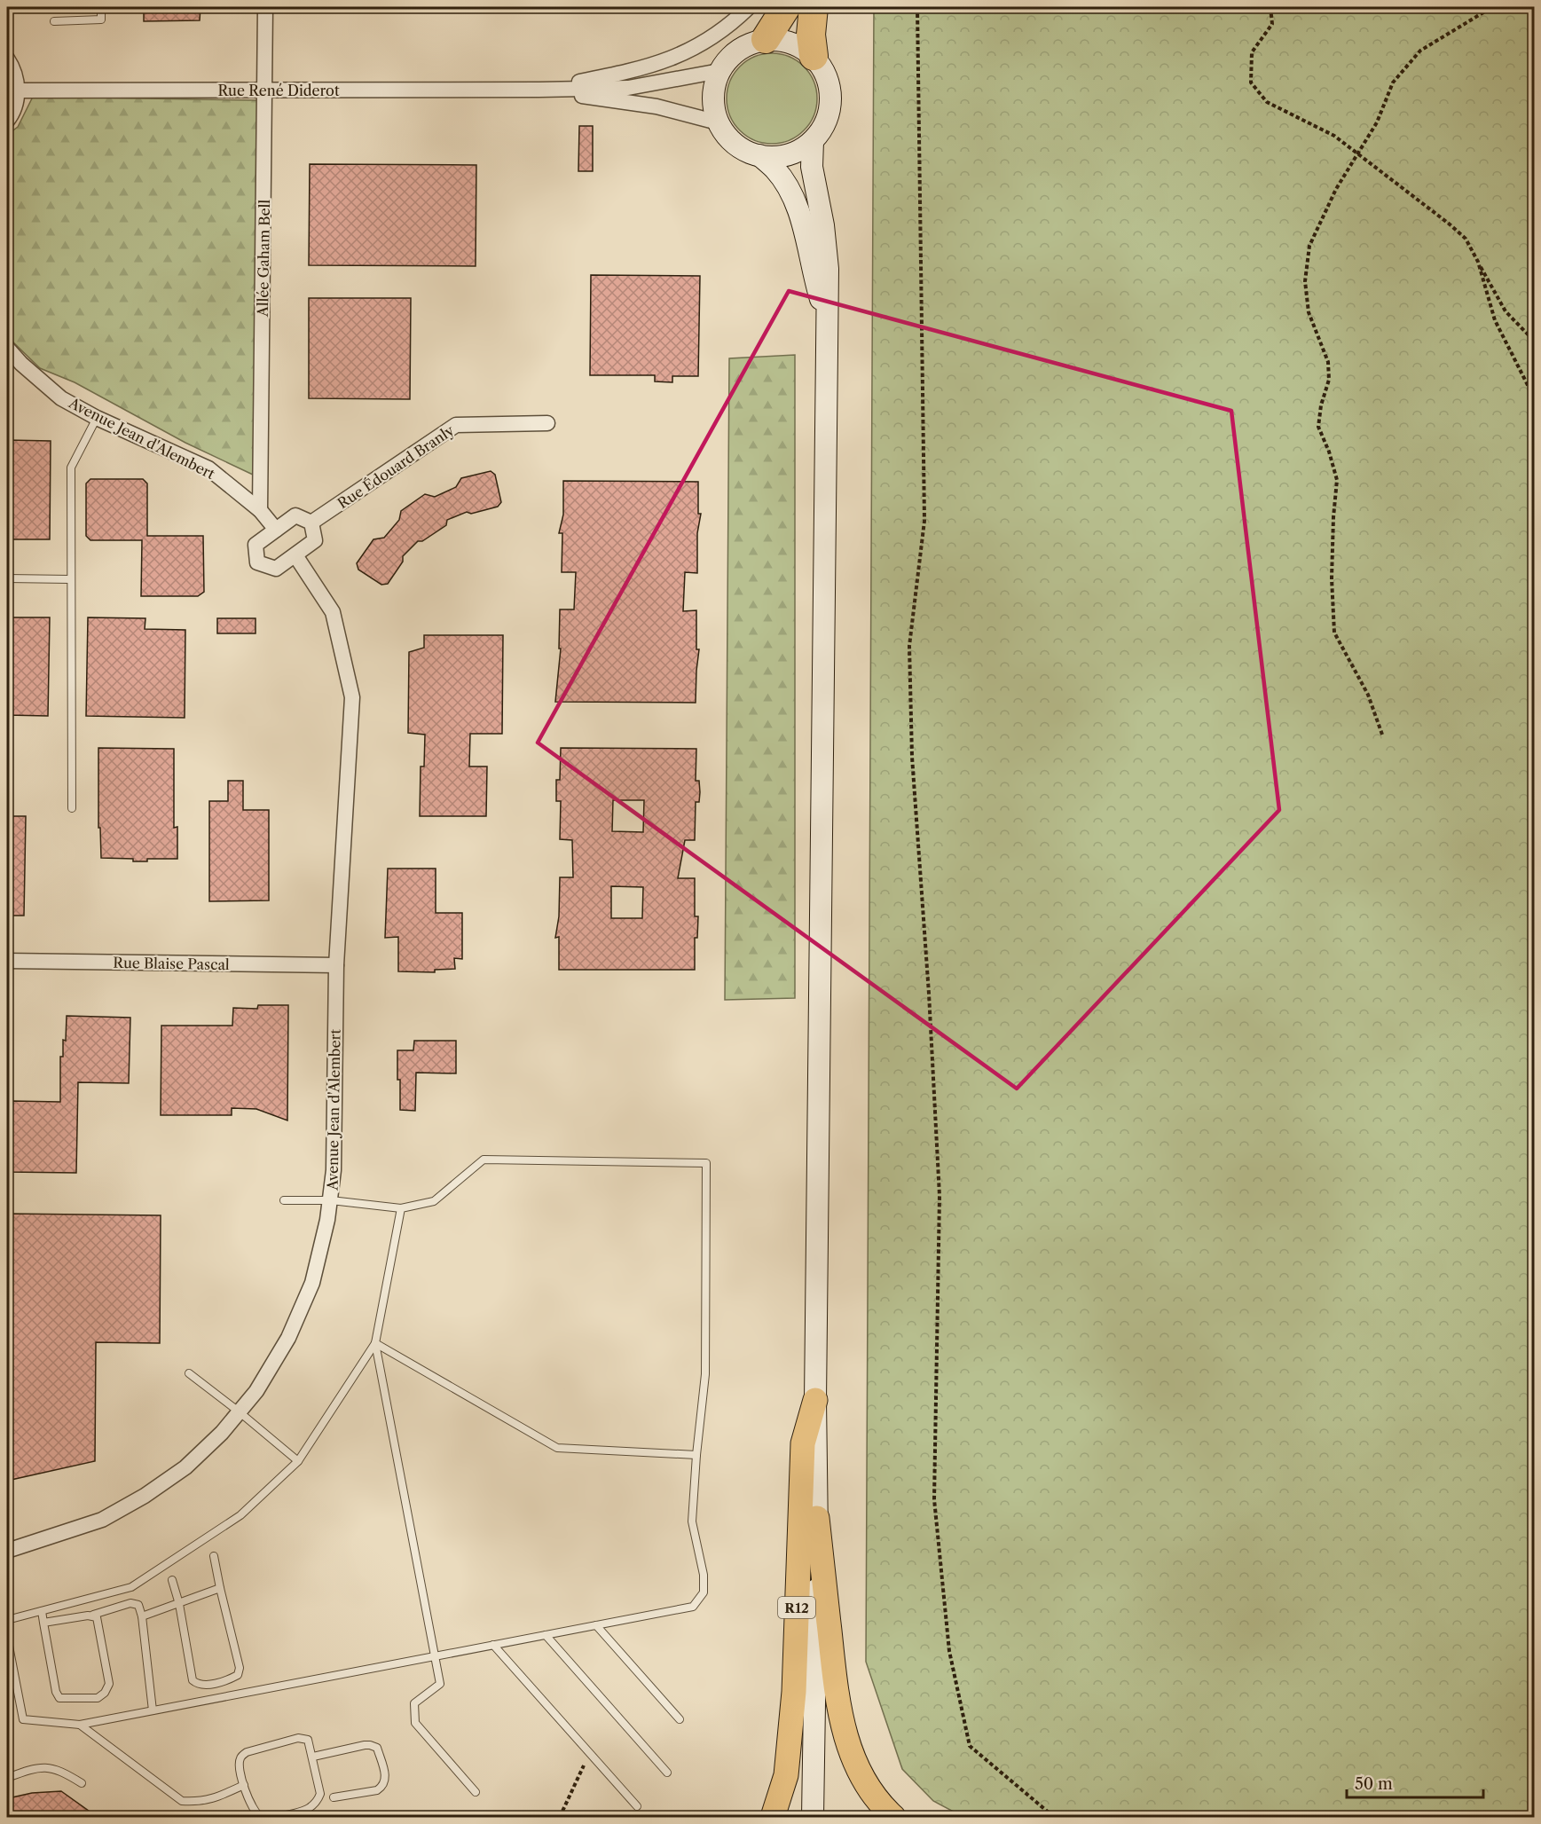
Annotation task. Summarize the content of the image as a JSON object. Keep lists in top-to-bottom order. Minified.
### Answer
{"streets":{"main road":["R12"],"street":["Rue René Diderot","Allée Gaham Bell","Avenue Jean d'Alembert","Rue Édouard Branly","Rue Blaise Pascal"]},"crossings":[["Rue René Diderot","Allée Gaham Bell"],["Allée Gaham Bell","Avenue Jean d'Alembert"],["Avenue Jean d'Alembert","Rue Blaise Pascal"]],"scale_bar":"50 m"}
